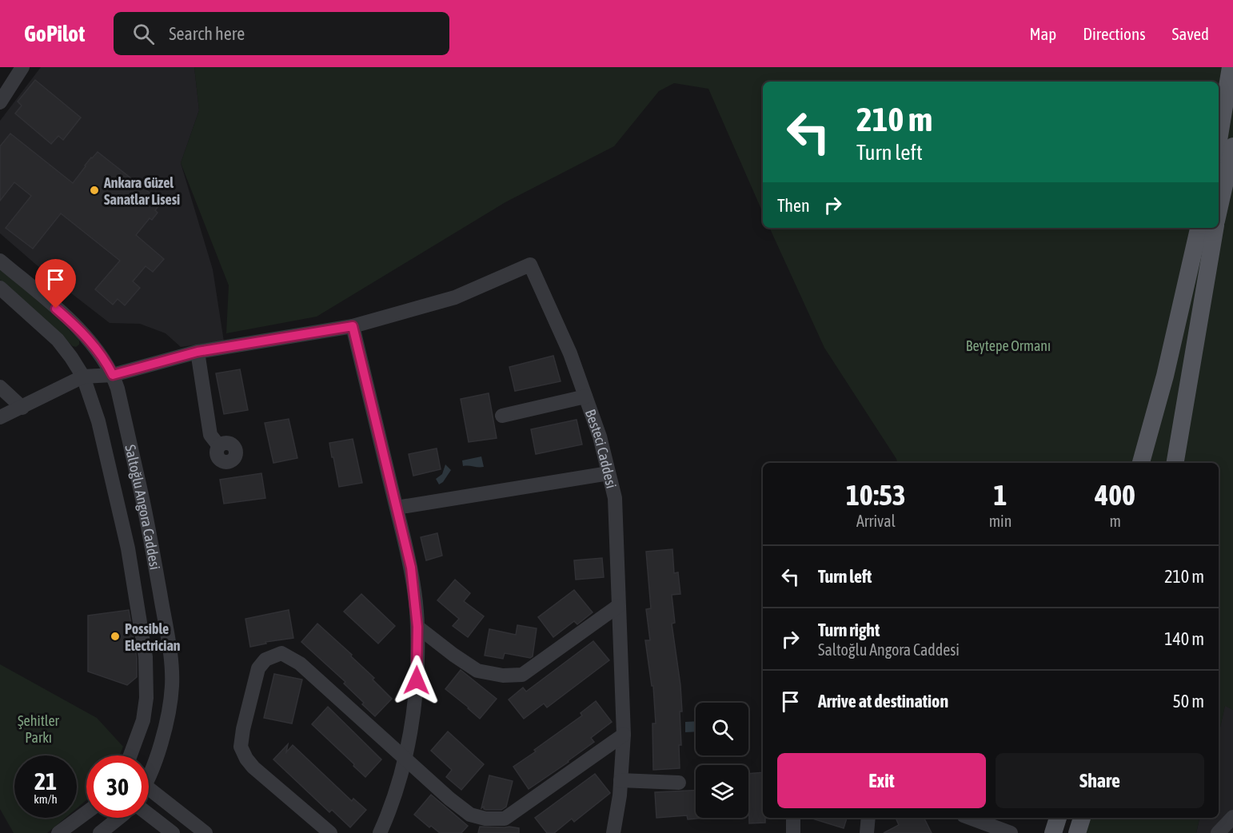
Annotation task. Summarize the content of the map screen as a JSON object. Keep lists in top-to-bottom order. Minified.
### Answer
{"streets":{"street":["Besteci Caddesi","Saltoğlu Angora Caddesi"]},"parks":["Beytepe Ormanı","Şehitler Parkı"],"places":["Ankara Güzel Sanatlar Lisesi","Possible Electrician"],"page":{"header":"GoPilot","search":"Search here","nav":["Map","Directions","Saved"],"turn":["210 m","Turn left"],"then":"Then","eta":["10:53","Arrival","1","min","400","m"],"list":[{"name":"Turn left","value":"210 m"},{"name":"Turn right","note":"Saltoğlu Angora Caddesi","value":"140 m"},{"name":"Arrive at destination","value":"50 m"}],"buttons":["Exit","Share"],"speed":"21 km/h","limit":"30"}}
